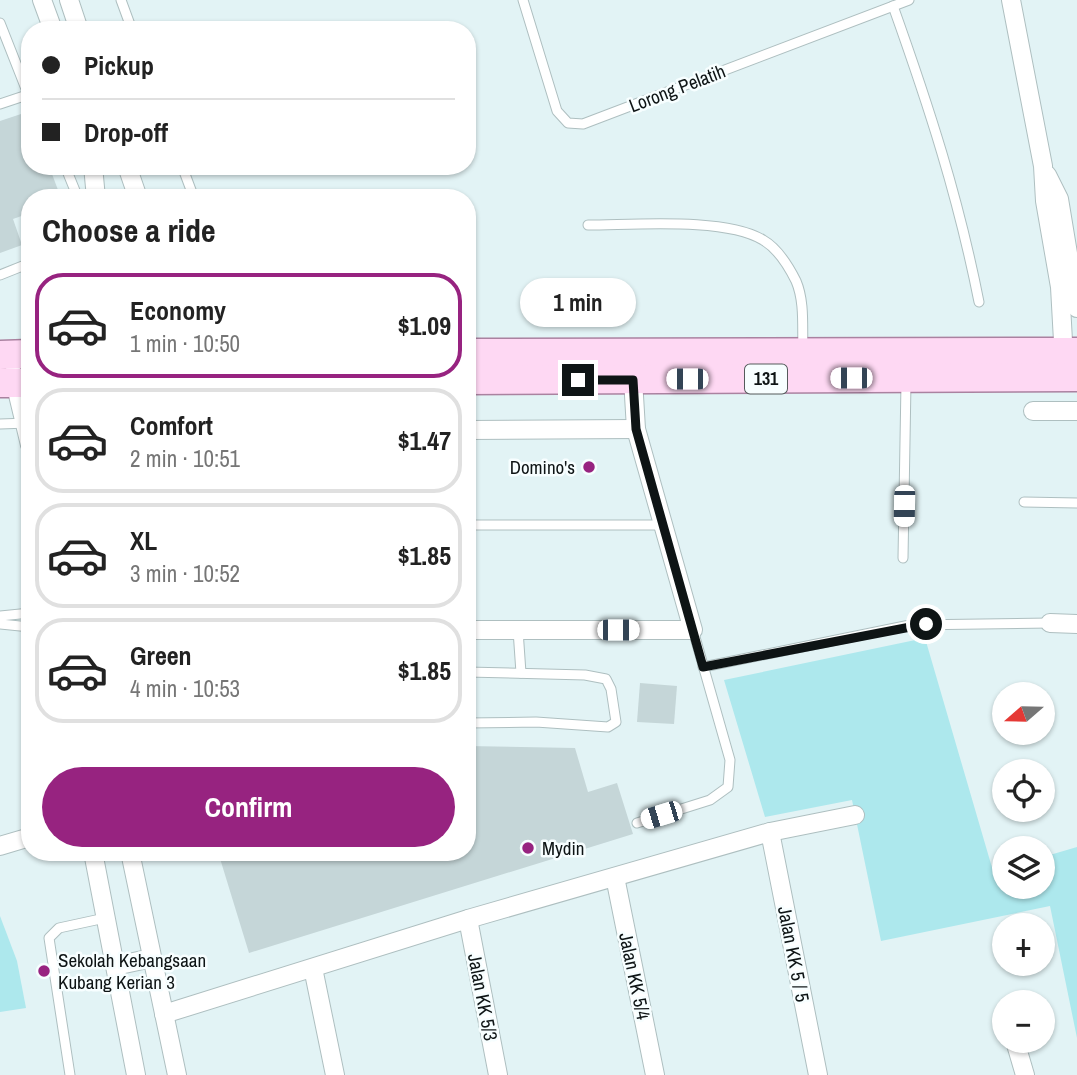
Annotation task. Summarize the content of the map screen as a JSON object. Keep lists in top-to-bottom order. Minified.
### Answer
{"streets":{"main road":["131"],"street":["Jalan KK 5 / 5","Jalan KK 5/4","Jalan KK 5/3"],"lane":["Lorong Pelatih"]},"places":["Domino's","Mydin","Sekolah Kebangsaan Kubang Kerian 3"],"north":"left","page":{"banner":["Pickup","Drop-off"],"heading":"Choose a ride","list":[{"name":"Economy","note":"1 min · 10:50","value":"$1.09"},{"name":"Comfort","note":"2 min · 10:51","value":"$1.47"},{"name":"XL","note":"3 min · 10:52","value":"$1.85"},{"name":"Green","note":"4 min · 10:53","value":"$1.85"}],"bubble":"1 min","map_buttons":["+","−"],"buttons":"Confirm"}}
